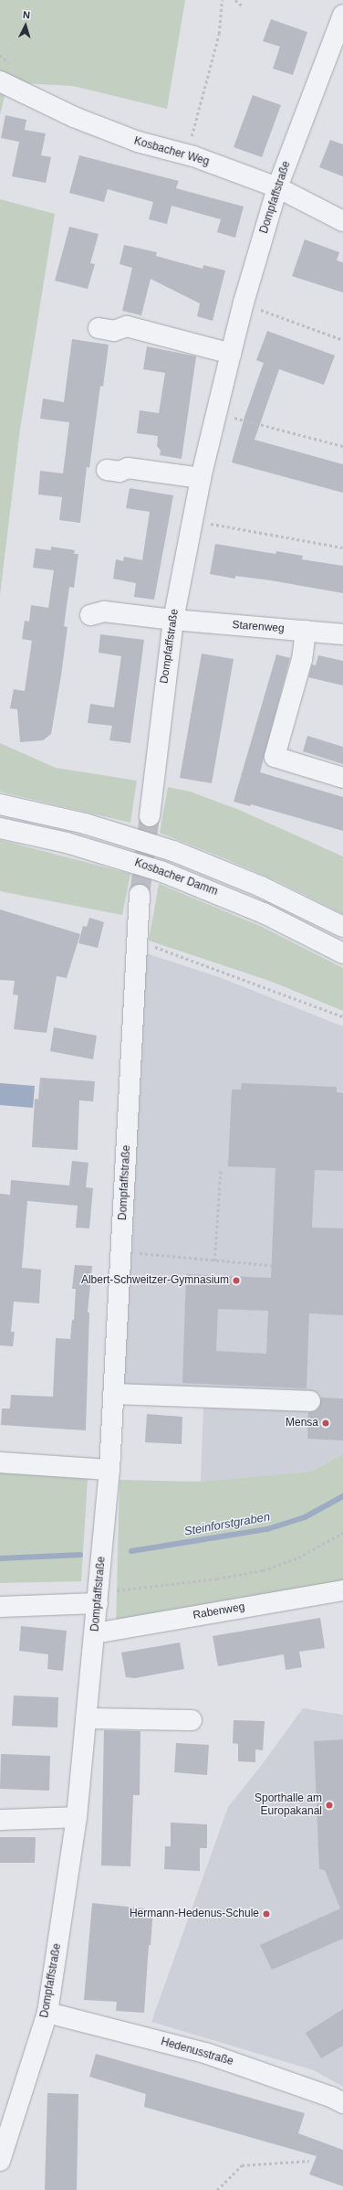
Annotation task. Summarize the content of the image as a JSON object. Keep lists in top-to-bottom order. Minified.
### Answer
{"streets":{"street":["Kosbacher Weg","Dompfaffstraße","Starenweg","Kosbacher Damm","Rabenweg","Hedenusstraße"]},"crossings":[["Kosbacher Weg","Dompfaffstraße"],["Dompfaffstraße","Starenweg"],["Dompfaffstraße","Rabenweg"],["Dompfaffstraße","Hedenusstraße"]],"water":["Steinforstgraben"],"places":["Albert-Schweitzer-Gymnasium","Mensa","Sporthalle am Europakanal","Hermann-Hedenus-Schule"],"north":"top"}
